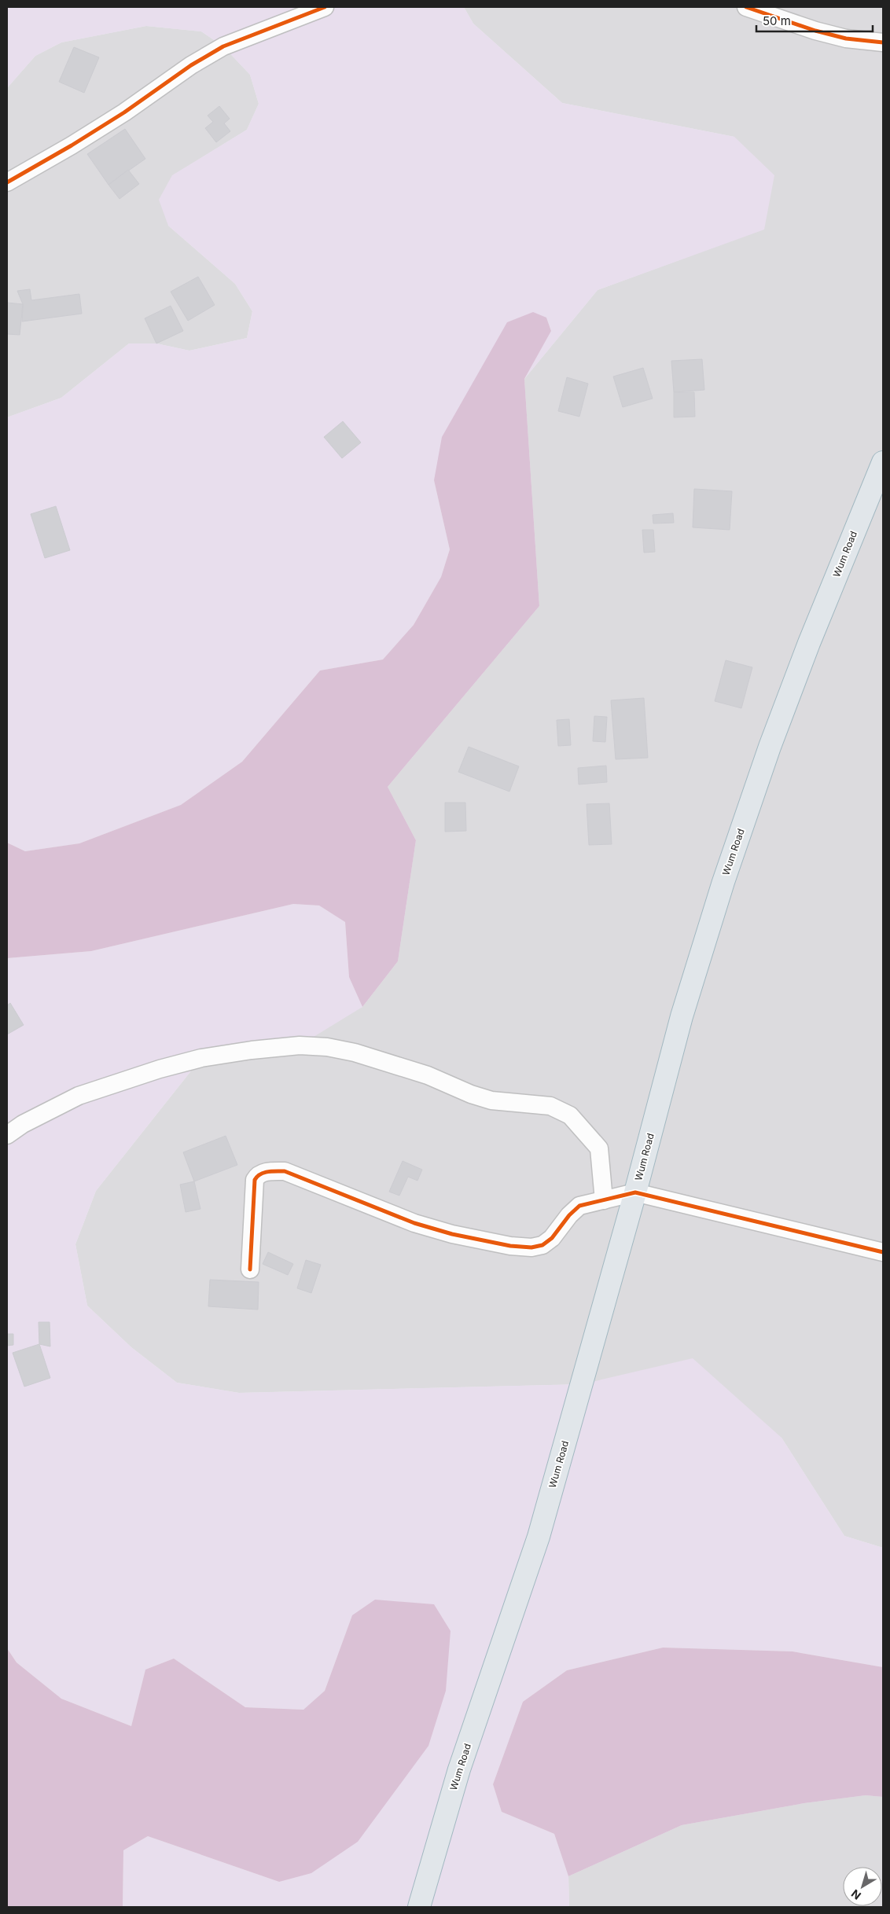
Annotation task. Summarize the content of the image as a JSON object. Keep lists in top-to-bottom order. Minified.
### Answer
{"streets":{"highway":["Wum Road"]},"scale_bar":"50 m","north":"bottom left"}
